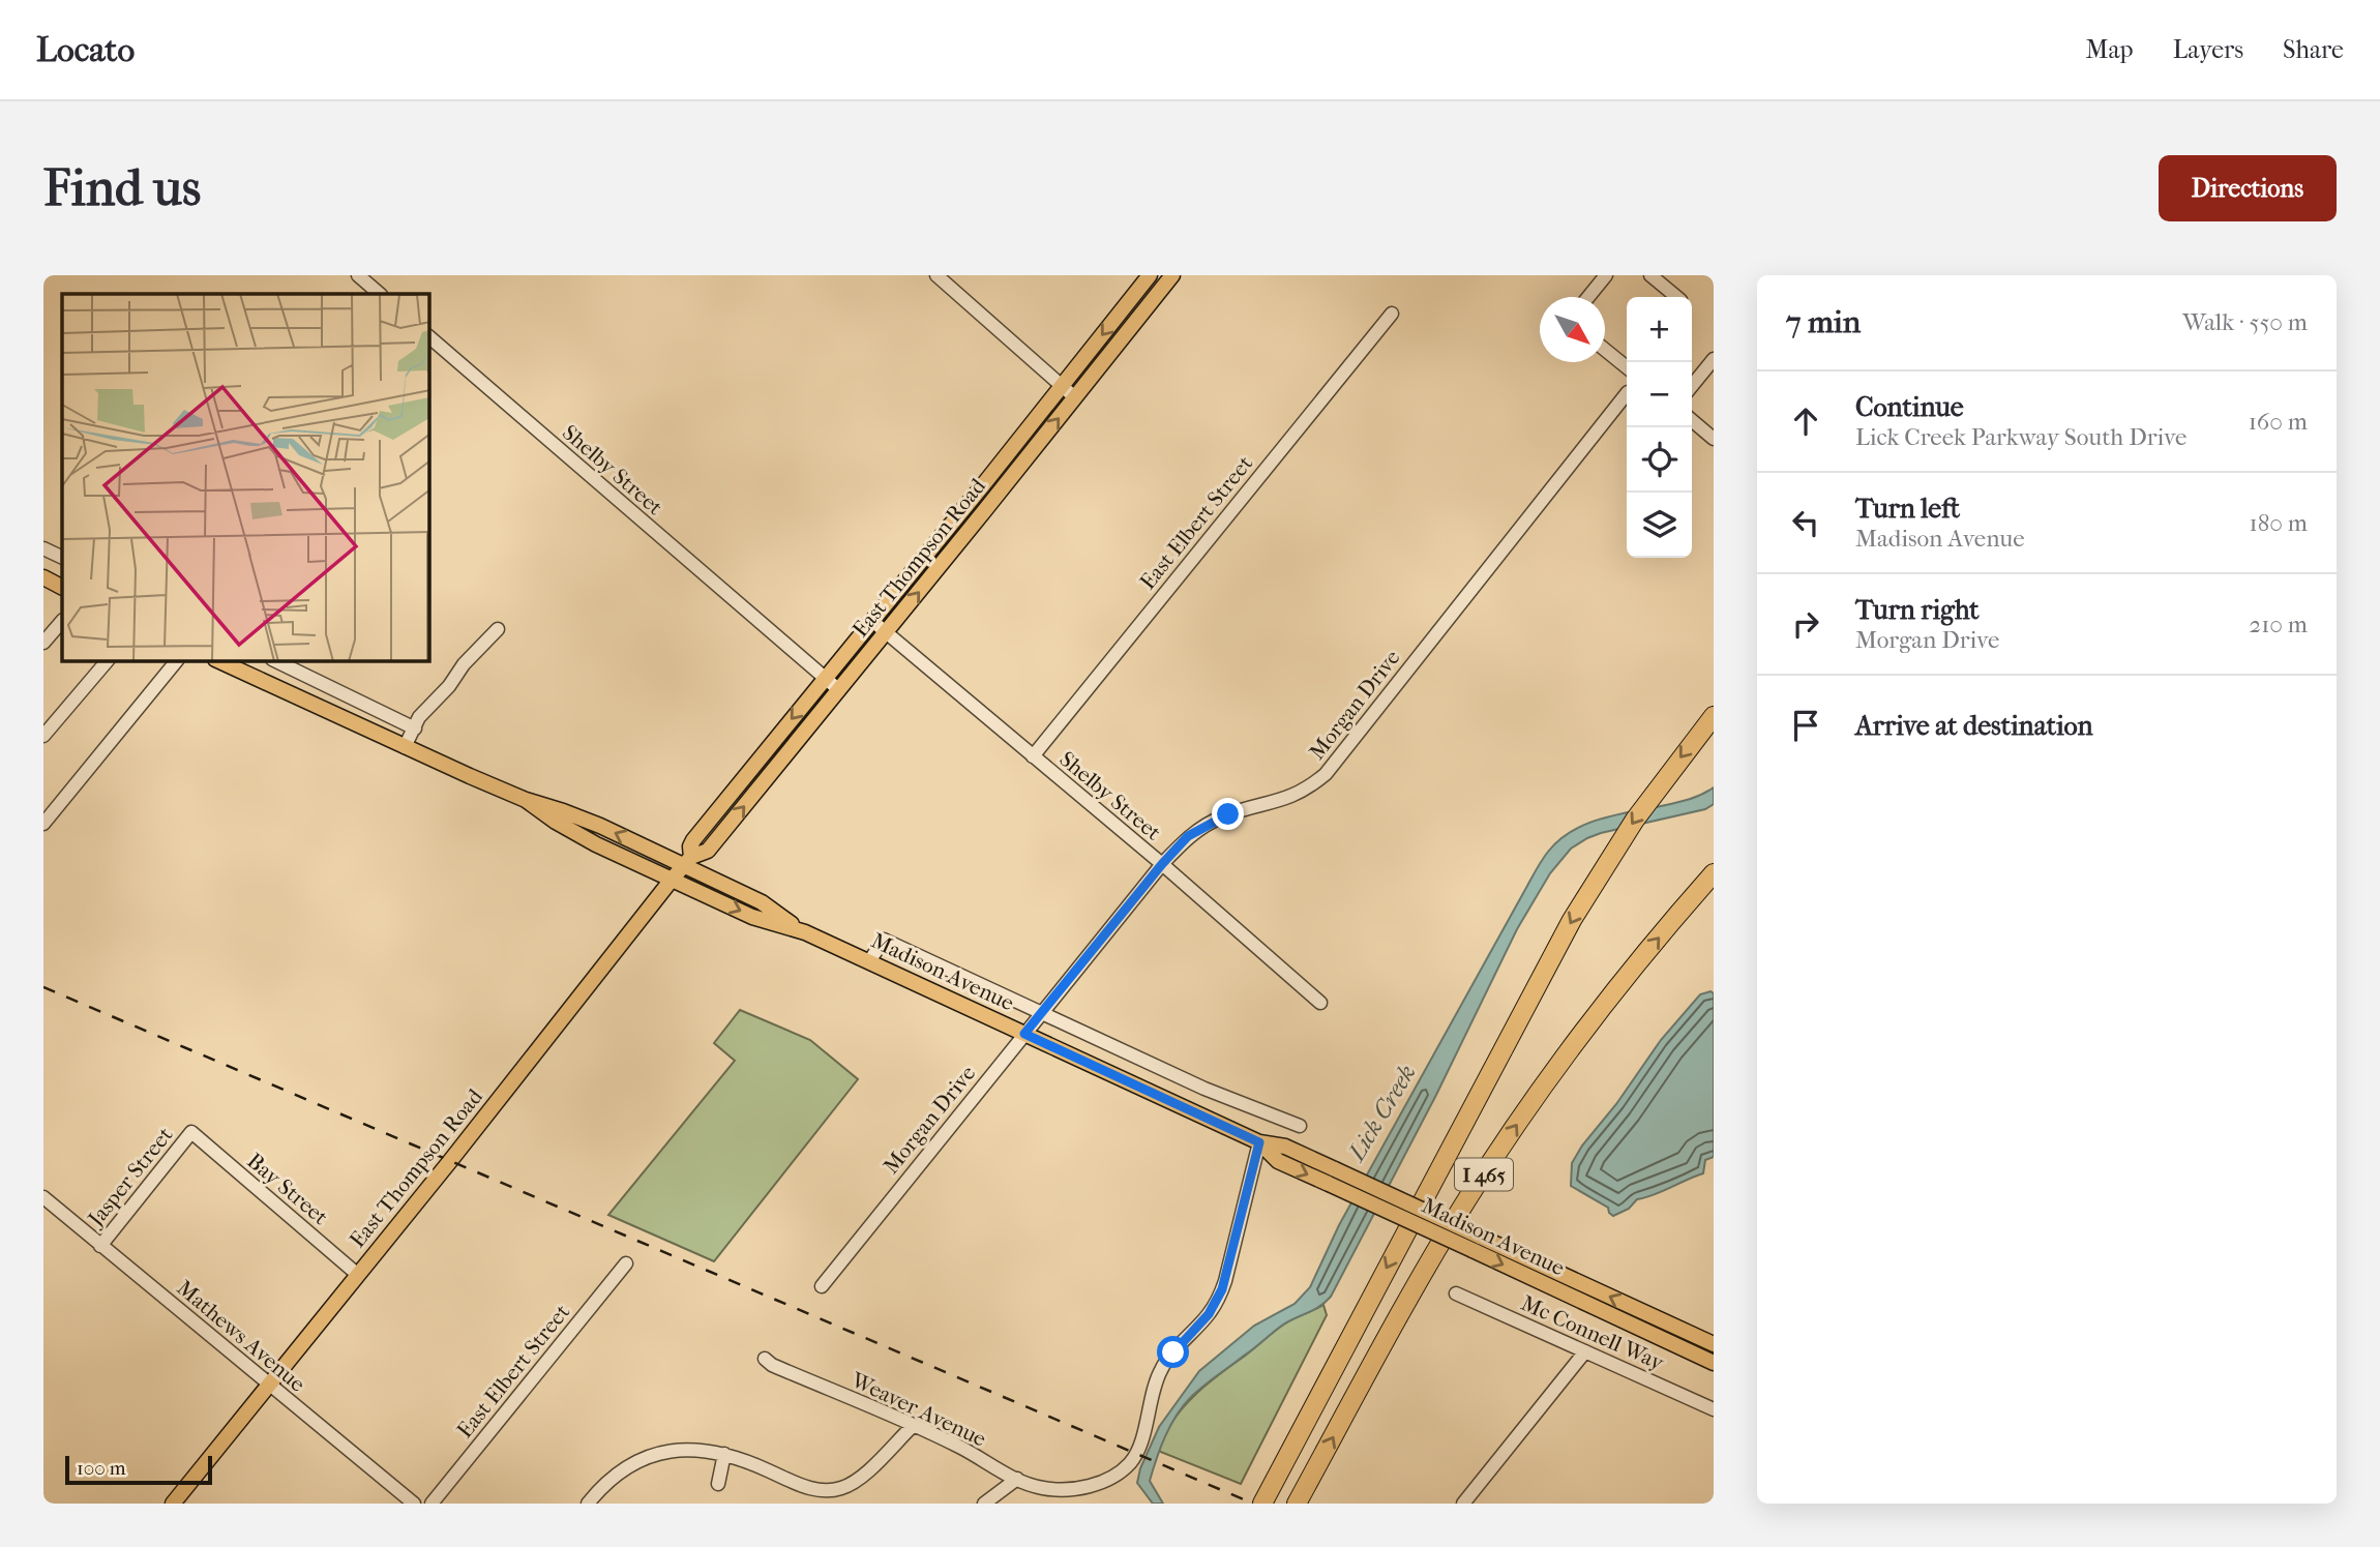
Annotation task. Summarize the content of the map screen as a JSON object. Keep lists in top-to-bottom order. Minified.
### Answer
{"streets":{"highway":["I 465"],"main road":["East Thompson Road","Madison Avenue"],"street":["Shelby Street","East Elbert Street","Morgan Drive","Jasper Street","Bay Street","Mc Connell Way","Mathews Avenue","Weaver Avenue"]},"crossings":[["Shelby Street","East Elbert Street"],["Shelby Street","East Thompson Road"],["Shelby Street","Morgan Drive"],["East Thompson Road","Madison Avenue"],["East Thompson Road","Bay Street"],["East Thompson Road","Mathews Avenue"],["Morgan Drive","Madison Avenue"],["Madison Avenue","Weaver Avenue"],["Jasper Street","Bay Street"],["Jasper Street","Mathews Avenue"]],"water":["Lick Creek"],"scale_bar":"100 m","north":"bottom right","page":{"header":"Locato","nav":["Map","Layers","Share"],"buttons":"Directions","title":"Find us","heading":["7 min","Walk · 550 m"],"map_buttons":["+","−"],"list":[["Continue","Lick Creek Parkway South Drive","160 m"],["Turn left","Madison Avenue","180 m"],["Turn right","Morgan Drive","210 m"],"Arrive at destination"],"scale":"100 m"}}
